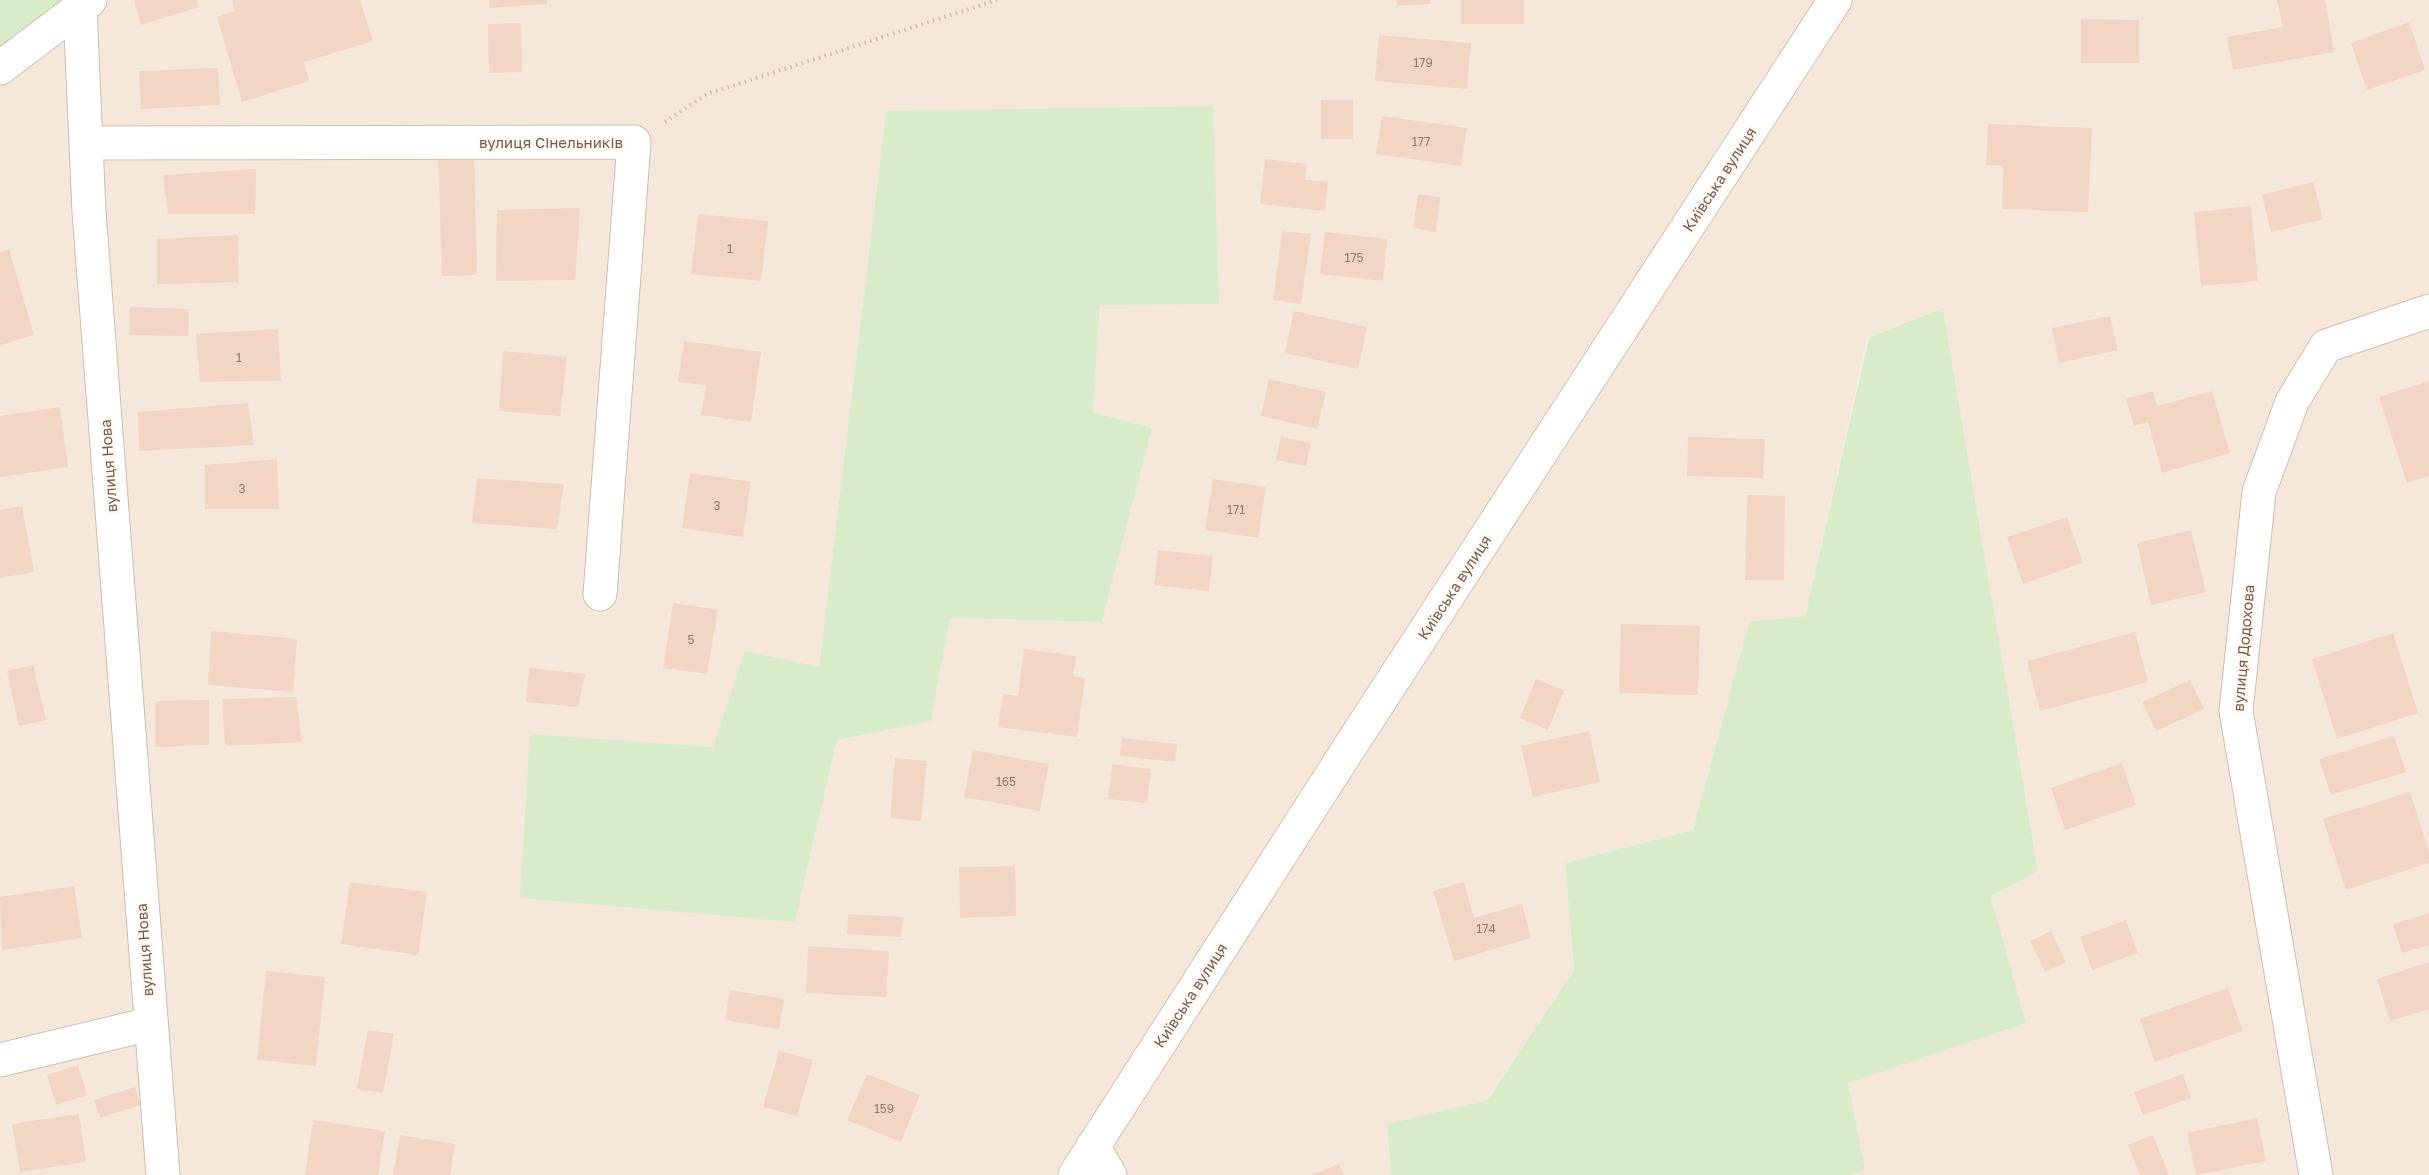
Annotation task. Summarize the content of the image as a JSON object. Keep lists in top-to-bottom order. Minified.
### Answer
{"streets":{"street":["вулиця Сінельників","Київська вулиця","вулиця Нова","вулиця Додохова"]},"crossings":[["вулиця Сінельників","вулиця Нова"]],"house_numbers":["179","177","1","175","1","3","3","171","5","165","174","159"]}
